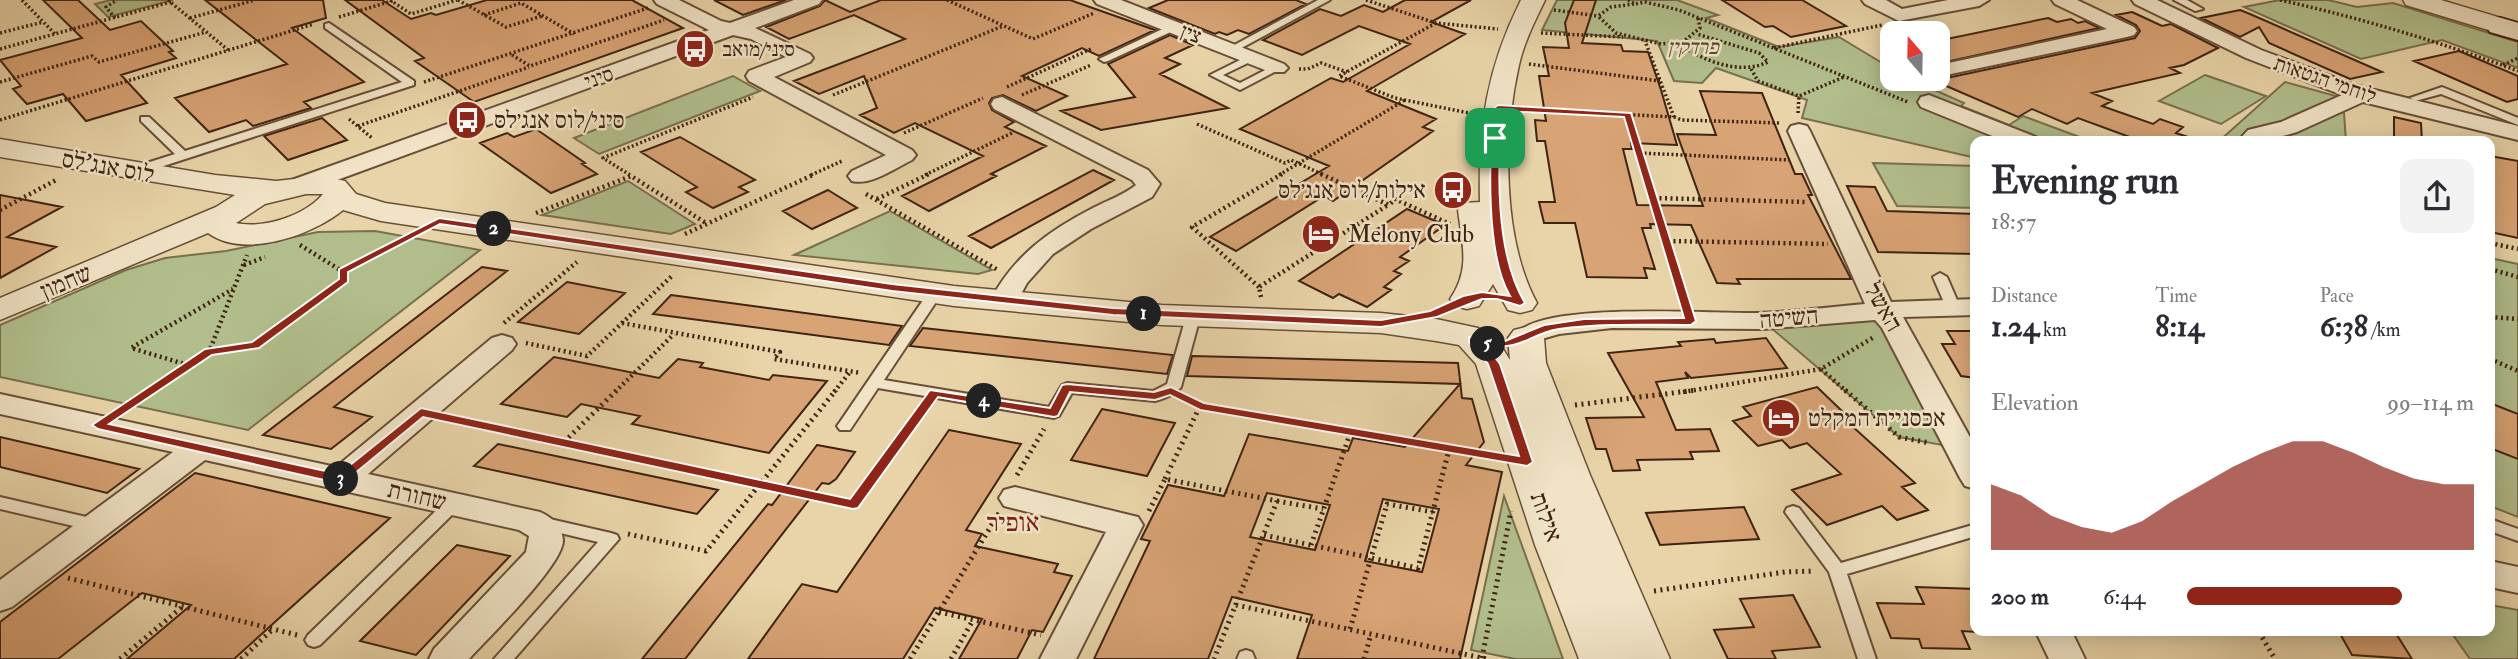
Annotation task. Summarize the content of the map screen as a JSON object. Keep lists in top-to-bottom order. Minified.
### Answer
{"streets":{"street":["צין","סיני","לוחמי הגטאות","לוס אנג'לס","שחמון","האשל","השיטה","שחורת","אילות"]},"crossings":[["לוס אנג'לס","שחמון"],["האשל","השיטה"],["השיטה","אילות"]],"districts":["אופיר"],"parks":["פרדקין"],"places":{"bus stop":["סיני/מואב","סיני/לוס אנג׳לס","אילות/לוס אנג׳לס"],"hotel":["Melony Club","אכסניית המקלט"]},"north":"top","page":{"heading":["Evening run","18:57"],"pins":["2","1","5","4","3"],"stats":[["Distance","1.24 km"],["Time","8:14"],["Pace","6:38 /km"]],"chart":["Elevation","99–114 m"],"list":[{"name":"200 m","note":"6:44"}]}}
